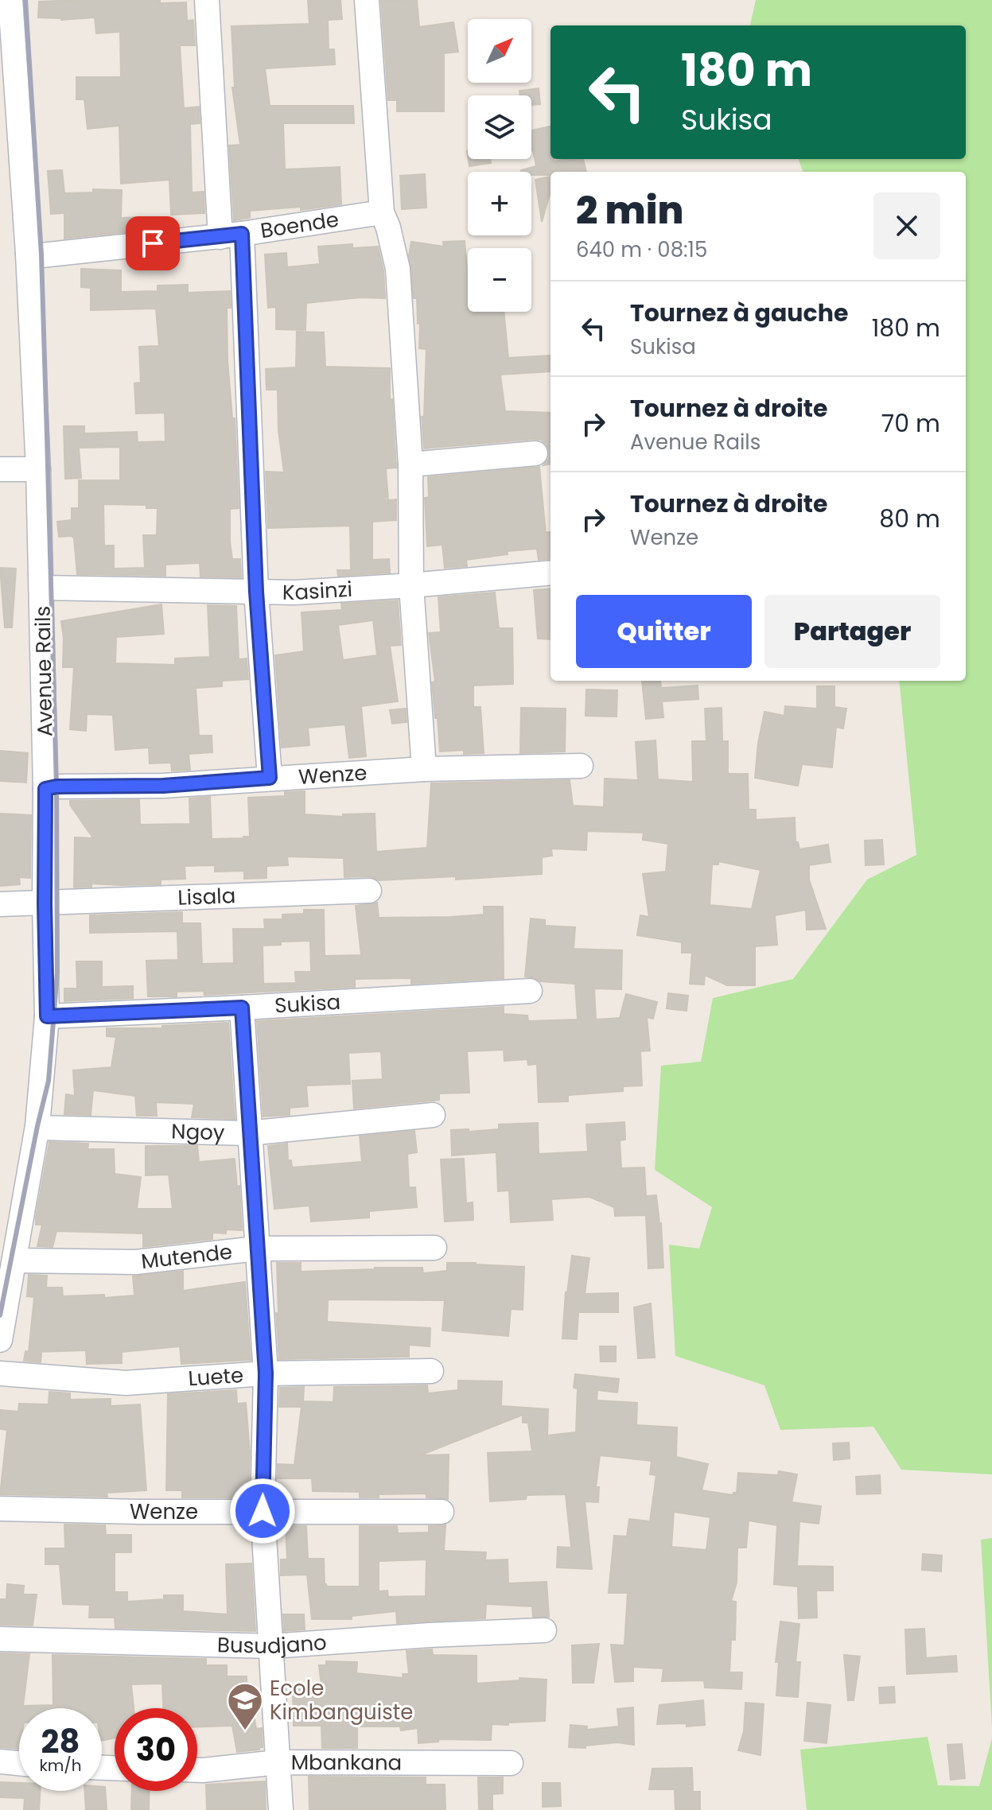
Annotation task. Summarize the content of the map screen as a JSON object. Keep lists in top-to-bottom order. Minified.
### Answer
{"streets":{"street":["Boende","Kasinzi","Avenue Rails","Wenze","Lisala","Sukisa","Ngoy","Mutende","Luete","Busudjano","Mbankana"]},"crossings":[["Boende","Avenue Rails"],["Kasinzi","Avenue Rails"],["Avenue Rails","Wenze"],["Avenue Rails","Lisala"],["Avenue Rails","Sukisa"],["Avenue Rails","Ngoy"],["Avenue Rails","Mutende"]],"places":{"school or university":["Ecole Kimbanguiste"]},"north":"top right","page":{"map_buttons":["+","−"],"turn":["180 m","Sukisa"],"heading":["2 min","640 m · 08:15"],"list":[{"name":"Tournez à gauche","note":"Sukisa","value":"180 m"},{"name":"Tournez à droite","note":"Avenue Rails","value":"70 m"},{"name":"Tournez à droite","note":"Wenze","value":"80 m"}],"buttons":["Quitter","Partager"],"speed":"28 km/h","limit":"30"}}
